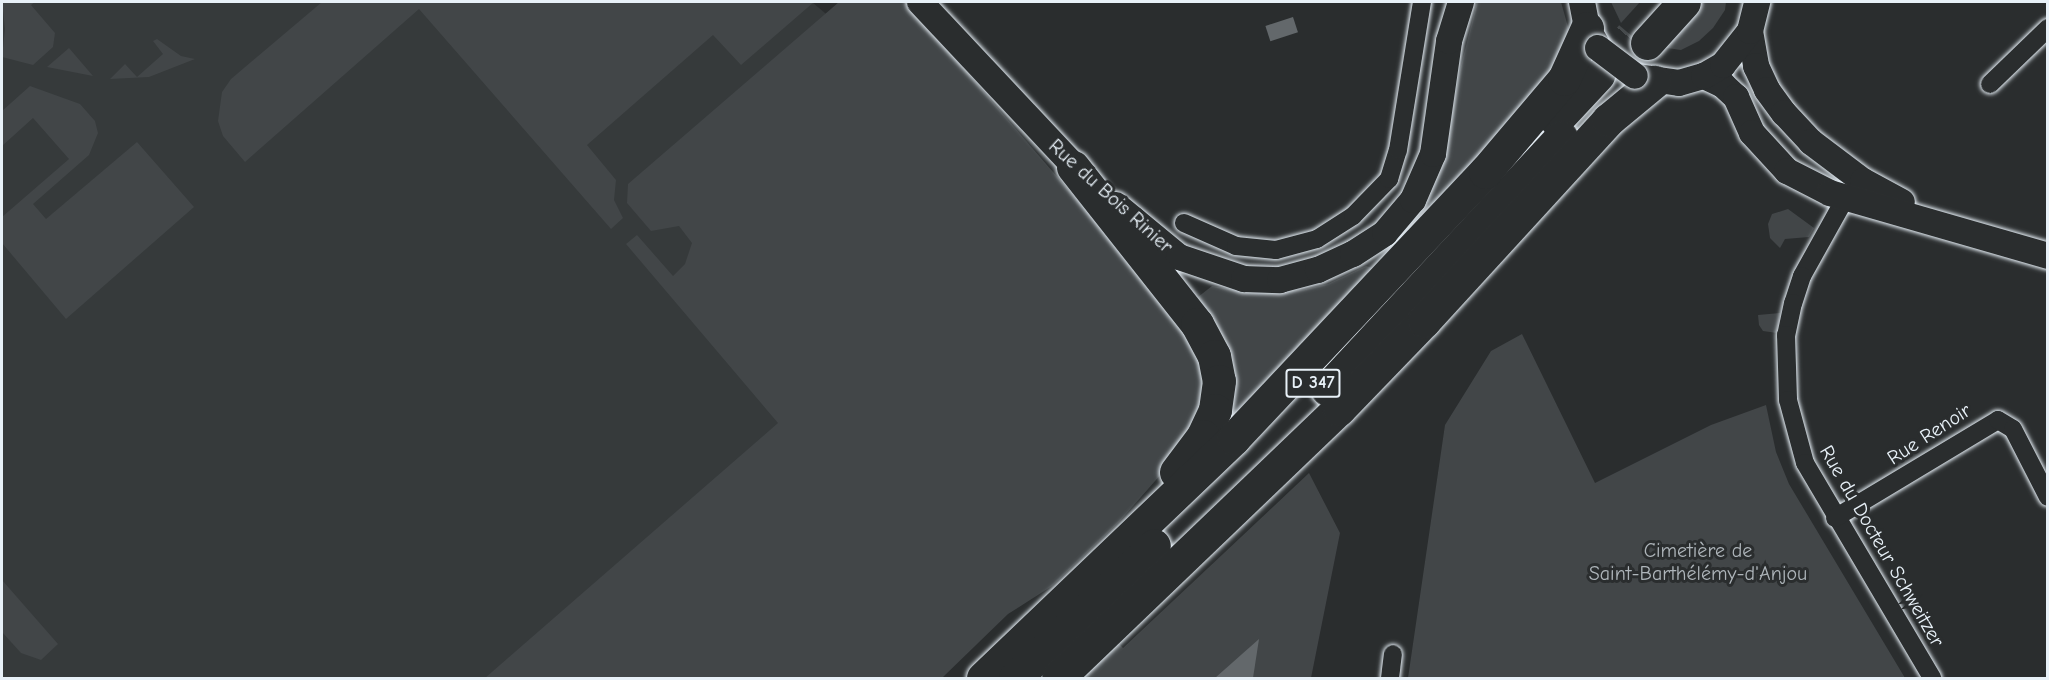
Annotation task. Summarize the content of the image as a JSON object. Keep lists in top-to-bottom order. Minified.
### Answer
{"streets":{"highway":["D 347"],"street":["Rue du Bois Rinier","Rue Renoir","Rue du Docteur Schweitzer"]},"crossings":[["Rue Renoir","Rue du Docteur Schweitzer"]],"parks":["Cimetière de Saint-Barthélémy-d'Anjou"]}
